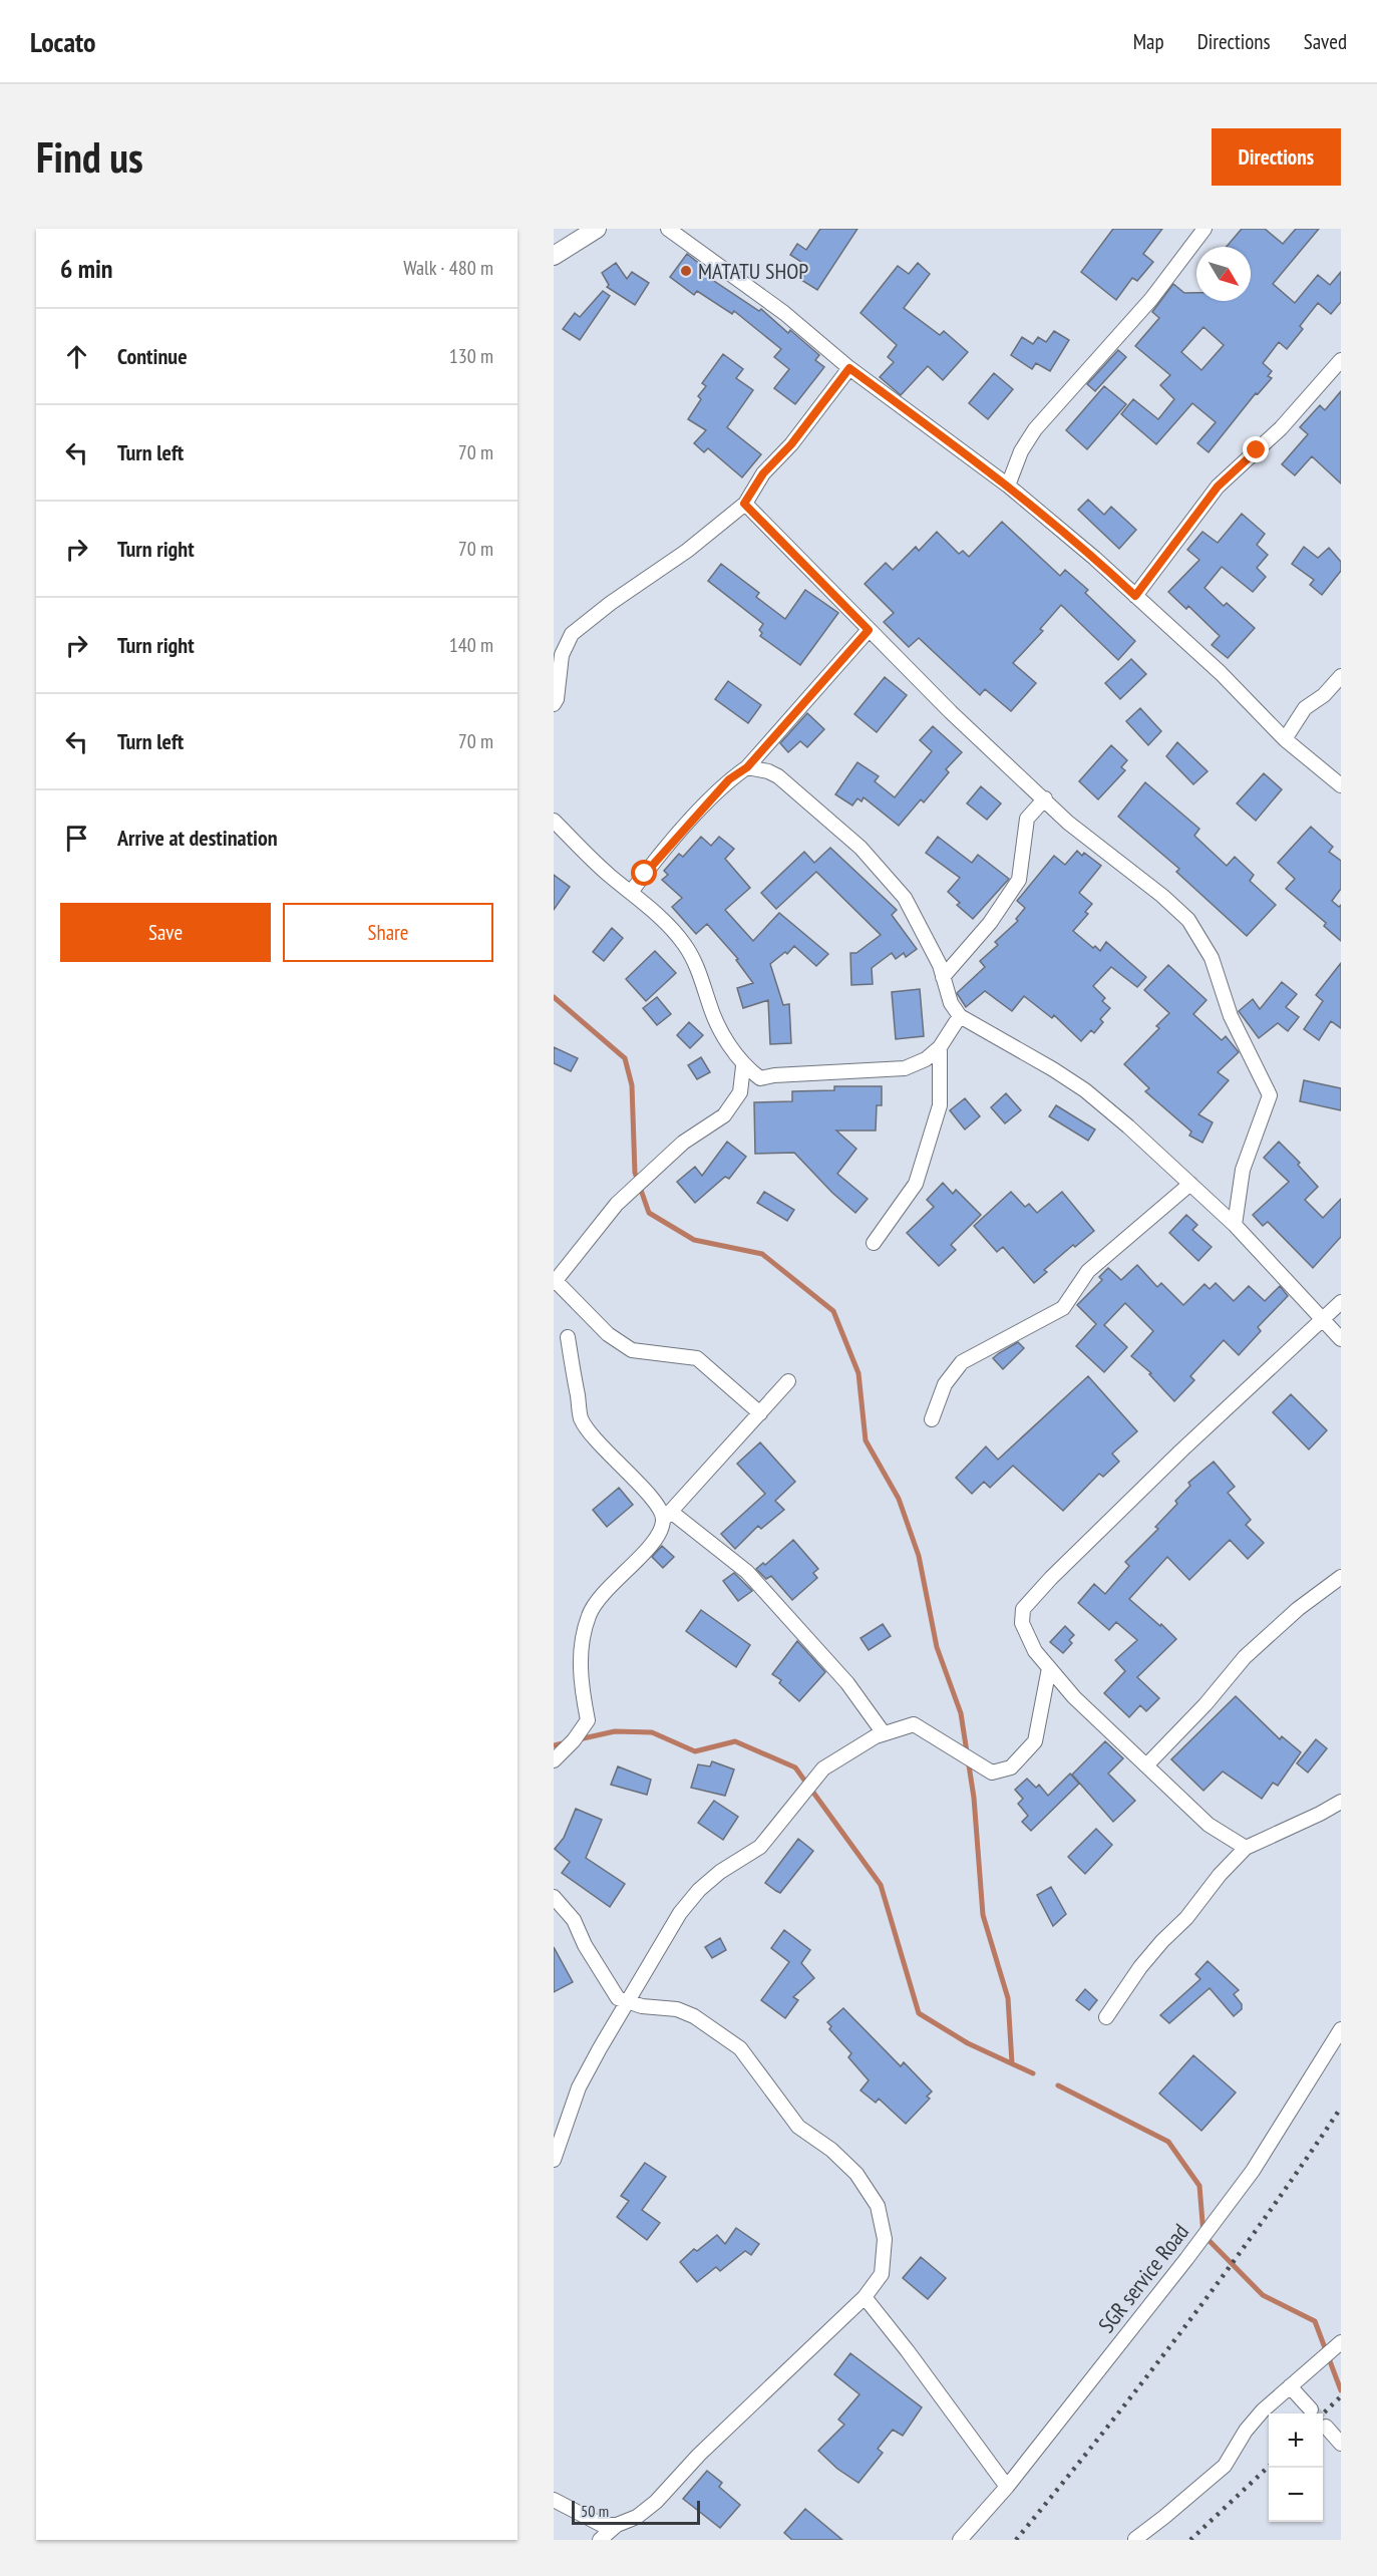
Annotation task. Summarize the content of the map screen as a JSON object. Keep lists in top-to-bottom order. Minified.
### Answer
{"streets":{"street":["SGR service Road"]},"places":["MATATU SHOP"],"scale_bar":"50 m","north":"bottom right","page":{"header":"Locato","nav":["Map","Directions","Saved"],"buttons":["Directions",["Save","Share"]],"title":"Find us","heading":["6 min","Walk · 480 m"],"list":[["Continue","130 m"],["Turn left","70 m"],["Turn right","70 m"],["Turn right","140 m"],["Turn left","70 m"],"Arrive at destination"],"map_buttons":["+","−"],"scale":"50 m"}}
